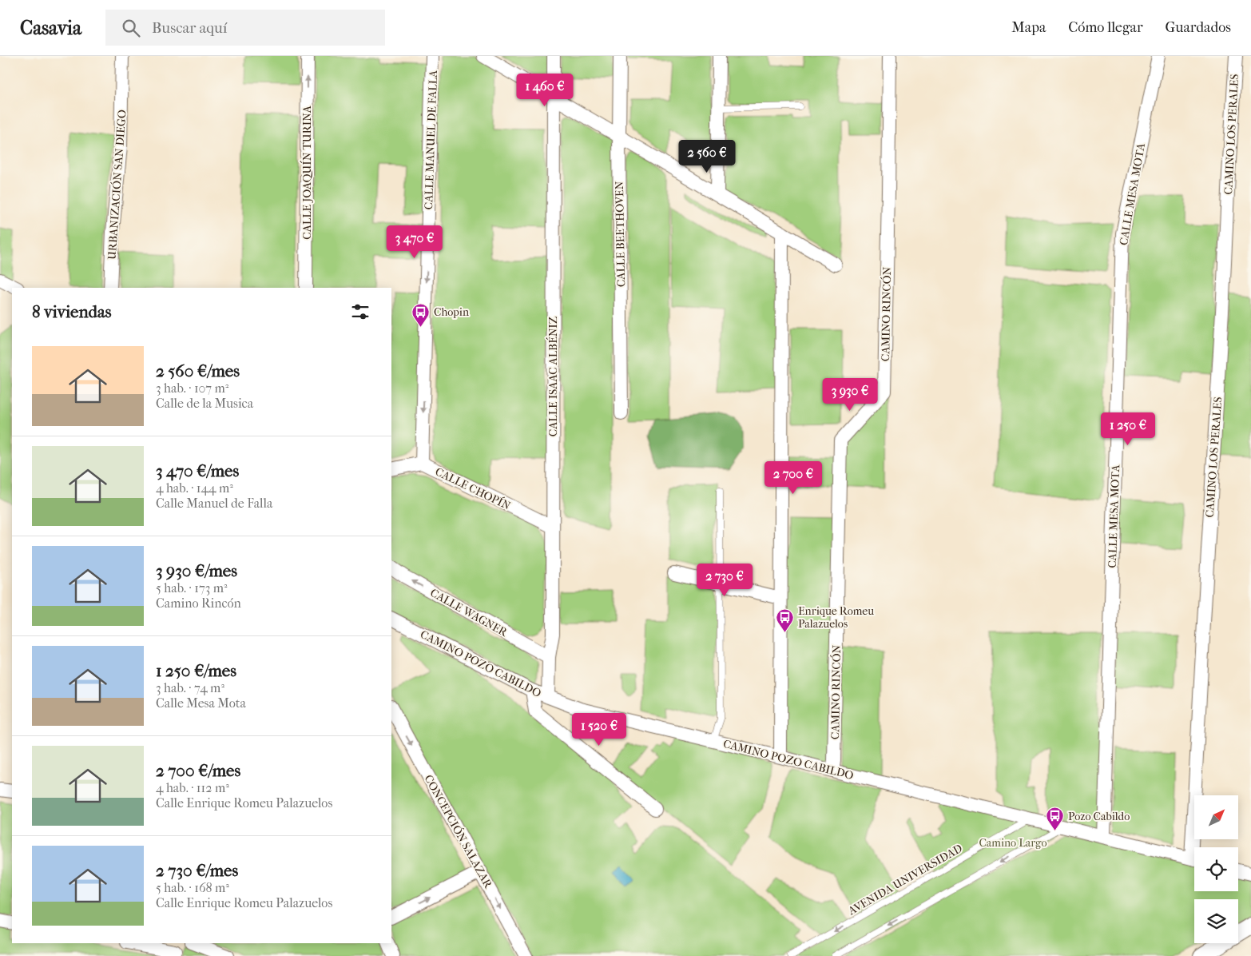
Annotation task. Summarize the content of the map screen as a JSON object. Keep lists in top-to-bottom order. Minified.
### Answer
{"streets":{"street":["CAMINO LOS PERALES","CALLE MANUEL DE FALLA","CALLE JOAQUÍN TURINA","URBANIZACIÓN SAN DIEGO","CALLE MESA MOTA","CALLE BEETHOVEN","CAMINO RINCÓN","CALLE ISAAC ALBÉNIZ","CALLE CHOPÍN","CALLE WAGNER","CAMINO POZO CABILDO","CONCEPCIÓN SALAZAR"],"lane":["AVENIDA UNIVERSIDAD"]},"crossings":[["CALLE MANUEL DE FALLA","CALLE CHOPÍN"],["CALLE MESA MOTA","CAMINO POZO CABILDO"],["CAMINO RINCÓN","CAMINO POZO CABILDO"],["CALLE ISAAC ALBÉNIZ","CALLE CHOPÍN"],["CALLE ISAAC ALBÉNIZ","CALLE WAGNER"],["CALLE ISAAC ALBÉNIZ","CAMINO POZO CABILDO"],["CAMINO POZO CABILDO","AVENIDA UNIVERSIDAD"]],"one_way":["CALLE MANUEL DE FALLA","CALLE JOAQUÍN TURINA","CALLE WAGNER","CONCEPCIÓN SALAZAR"],"parks":["Camino Largo"],"places":{"bus stop":["Chopin","Enrique Romeu Palazuelos","Pozo Cabildo"]},"north":"top right","page":{"header":"Casavia","search":"Buscar aquí","nav":["Mapa","Cómo llegar","Guardados"],"price":["1 460 €","2 560 €","3 470 €","3 930 €","1 250 €","2 700 €","2 730 €","1 520 €"],"heading":"8 viviendas","list":[{"name":"2 560 €/mes","note":"3 hab. · 107 m² · Calle de la Musica"},{"name":"3 470 €/mes","note":"4 hab. · 144 m² · Calle Manuel de Falla"},{"name":"3 930 €/mes","note":"5 hab. · 173 m² · Camino Rincón"},{"name":"1 250 €/mes","note":"3 hab. · 74 m² · Calle Mesa Mota"},{"name":"2 700 €/mes","note":"4 hab. · 112 m² · Calle Enrique Romeu Palazuelos"},{"name":"2 730 €/mes","note":"5 hab. · 168 m² · Calle Enrique Romeu Palazuelos"}]}}
